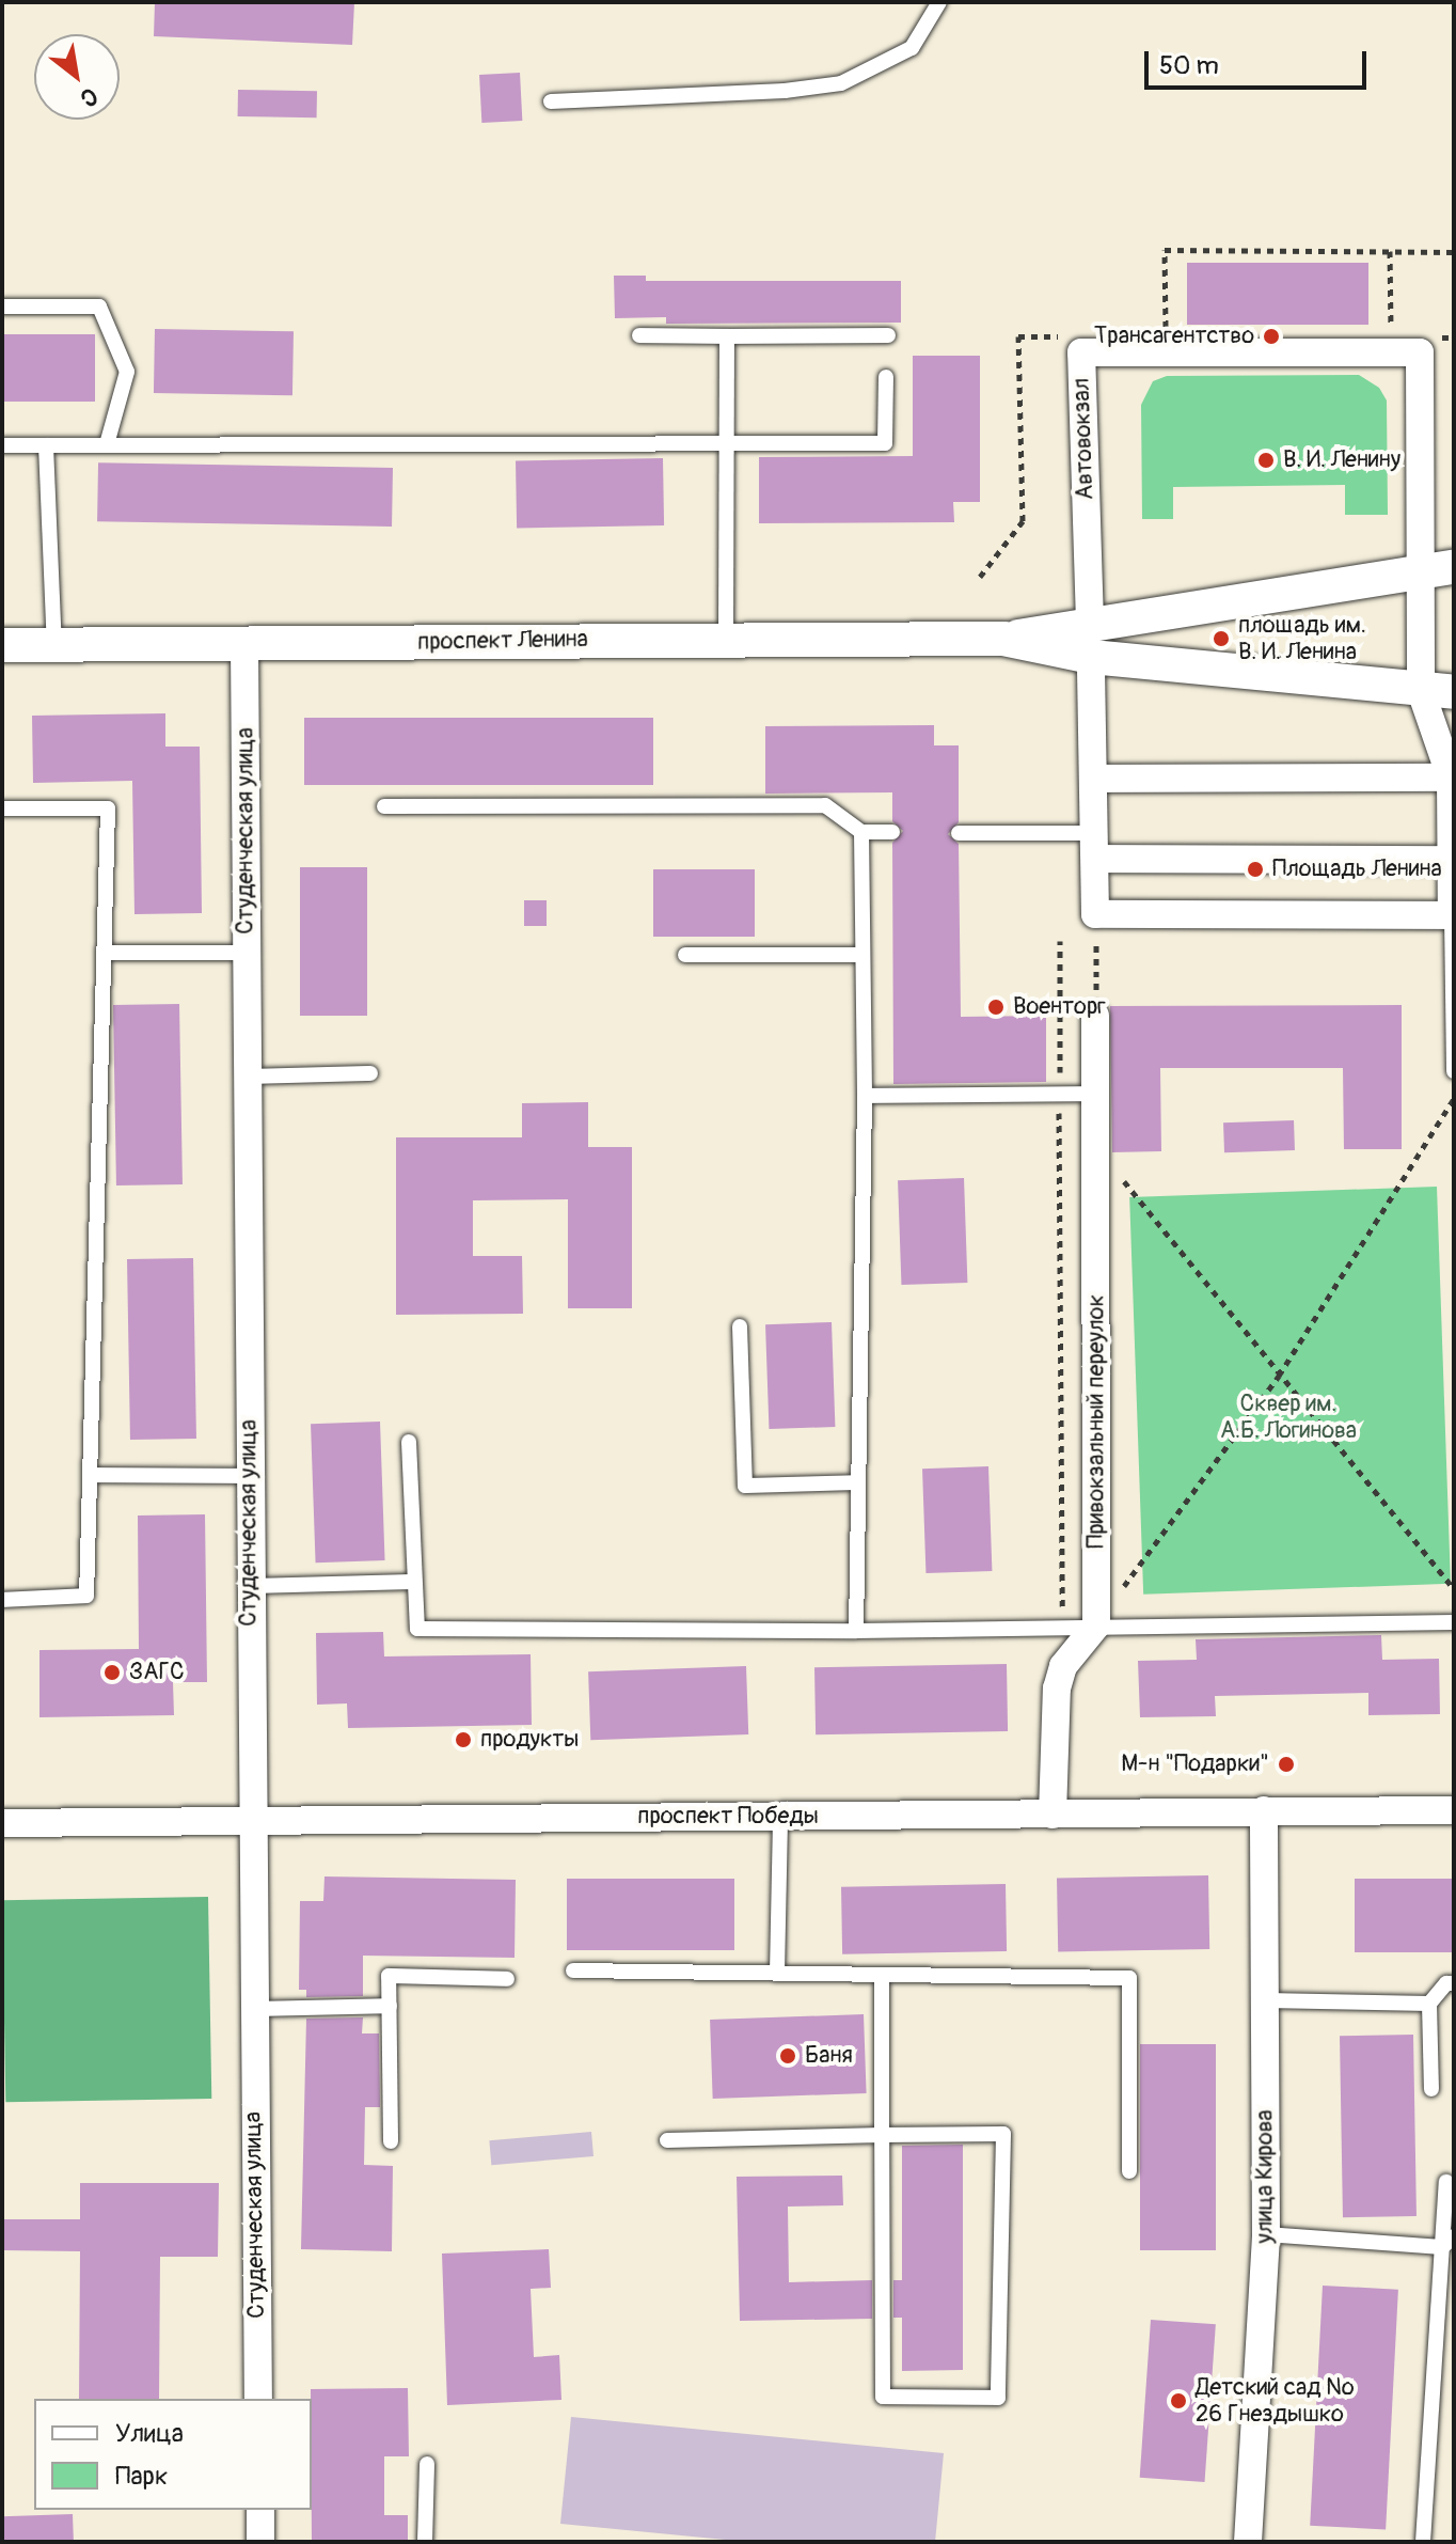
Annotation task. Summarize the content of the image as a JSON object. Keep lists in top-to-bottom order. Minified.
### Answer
{"streets":{"street":["Автовокзал","проспект Ленина","Студенческая улица","Привокзальный переулок","проспект Победы","улица Кирова"]},"crossings":[["Автовокзал","проспект Ленина"],["проспект Ленина","Студенческая улица"],["Студенческая улица","проспект Победы"],["проспект Победы","улица Кирова"]],"parks":["Сквер им. А.Б. Логинова"],"places":["Трансагентство","В. И. Ленину","площадь им. В. И. Ленина","Площадь Ленина","Военторг","ЗАГС","продукты","М-н \"Подарки\"","Баня","Детский сад № 26 Гнездышко"],"legend":["Улица","Парк"],"scale_bar":"50 m","north":"bottom right"}
